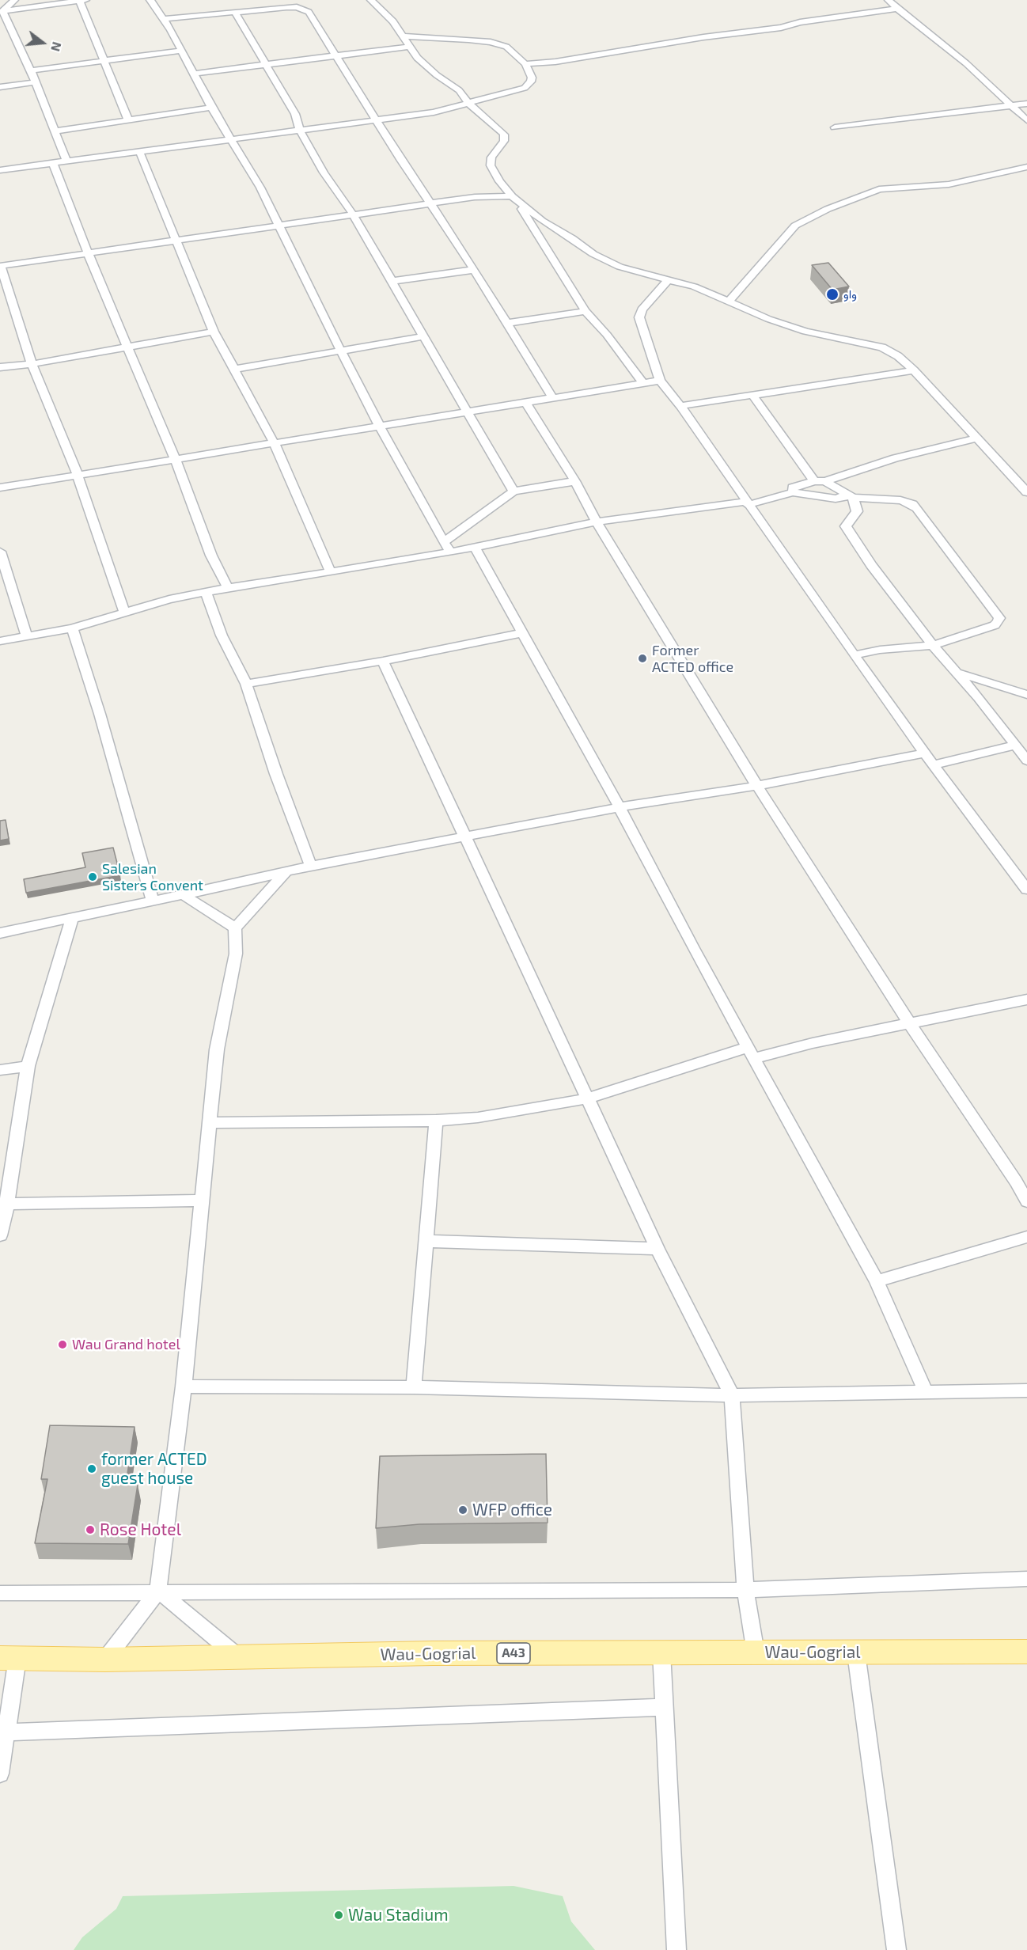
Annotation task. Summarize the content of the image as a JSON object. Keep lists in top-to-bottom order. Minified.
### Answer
{"streets":{"main road":["Wau-Gogrial","A43"]},"places":["واو","Former ACTED office","Salesian Sisters Convent","Wau Grand hotel","former ACTED guest house","WFP office","Rose Hotel","Wau Stadium"],"north":"right"}
